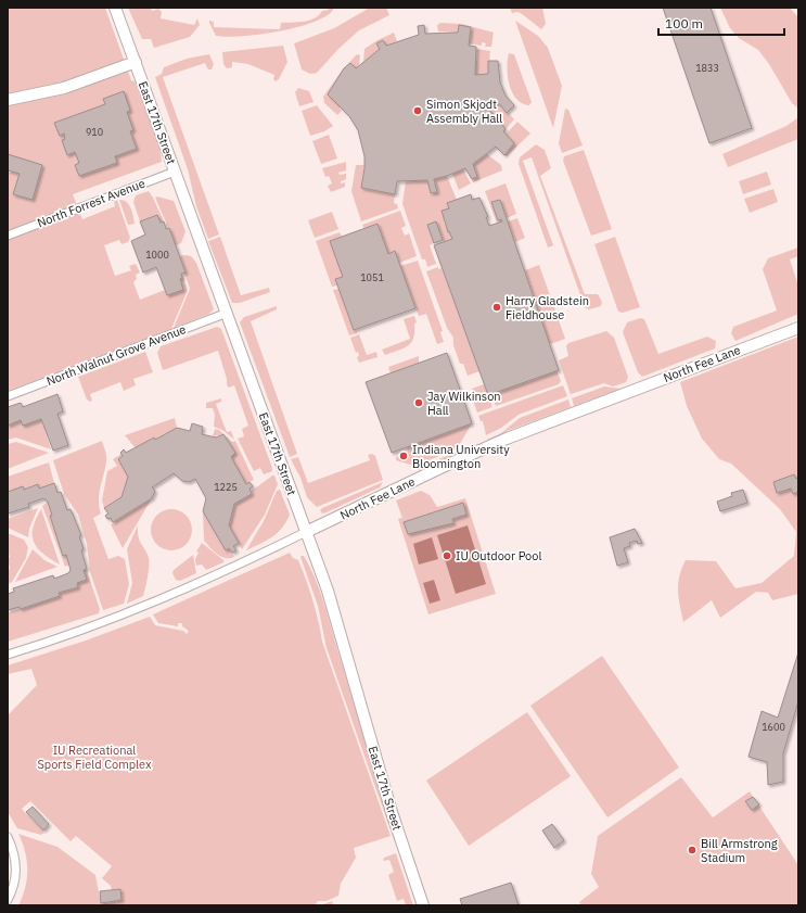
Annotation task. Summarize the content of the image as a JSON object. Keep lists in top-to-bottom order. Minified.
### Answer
{"streets":{"main road":["East 17th Street","North Fee Lane"],"street":["North Forrest Avenue","North Walnut Grove Avenue"]},"crossings":[["East 17th Street","North Forrest Avenue"],["East 17th Street","North Walnut Grove Avenue"],["East 17th Street","North Fee Lane"]],"parks":["IU Recreational Sports Field Complex"],"places":["Simon Skjodt Assembly Hall","Harry Gladstein Fieldhouse","Jay Wilkinson Hall","Indiana University Bloomington","IU Outdoor Pool","Bill Armstrong Stadium"],"house_numbers":["1833","910","1000","1051","1225","1600"],"scale_bar":"100 m"}
